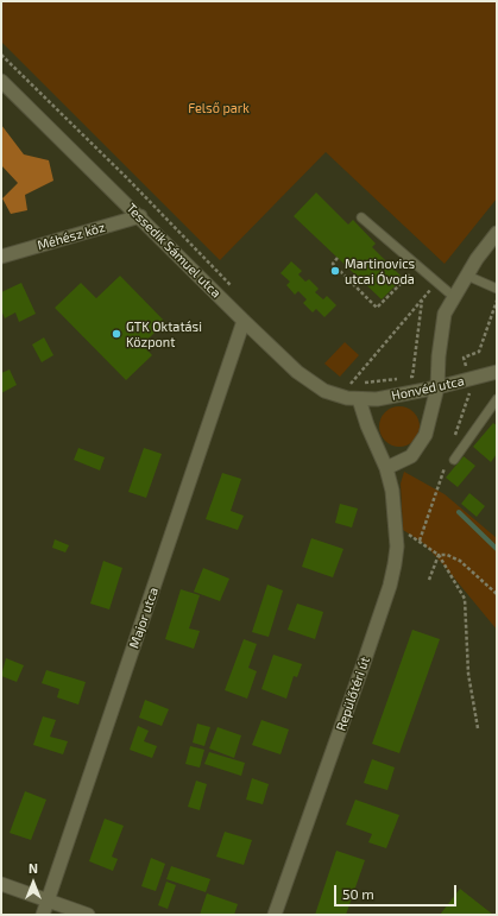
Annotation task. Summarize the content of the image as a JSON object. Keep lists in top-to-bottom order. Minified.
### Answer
{"streets":{"street":["Méhész köz","Tessedik Sámuel utca","Honvéd utca","Major utca","Repülőtéri út"]},"crossings":[["Méhész köz","Tessedik Sámuel utca"],["Tessedik Sámuel utca","Honvéd utca"],["Tessedik Sámuel utca","Major utca"],["Tessedik Sámuel utca","Repülőtéri út"],["Honvéd utca","Repülőtéri út"]],"parks":["Felső park"],"places":["Martinovics utcai Óvoda","GTK Oktatási Központ"],"scale_bar":"50 m","north":"top"}
